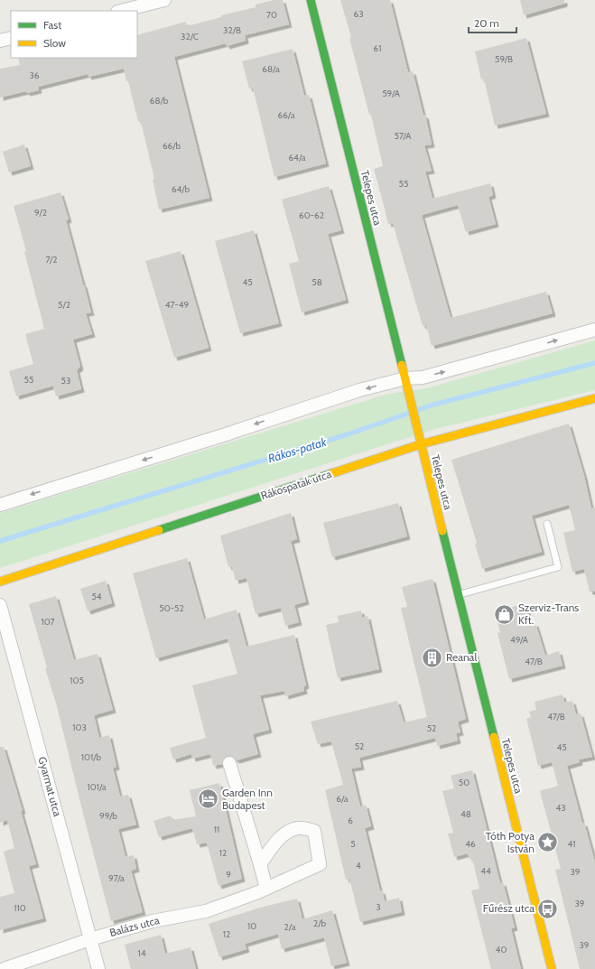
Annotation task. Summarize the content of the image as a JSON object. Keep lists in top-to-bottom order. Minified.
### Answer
{"streets":{"street":["Telepes utca","Rákospatak utca","Gyarmat utca","Balázs utca"]},"crossings":[["Telepes utca","Rákospatak utca"],["Gyarmat utca","Balázs utca"]],"water":["Rákos-patak"],"places":{"shop":["Szerviz-Trans Kft."],"building":["Reanal"],"hotel":["Garden Inn Budapest"],"place":["Tóth Potya István"],"bus stop":["Fűrész utca"]},"house_numbers":["63","70","32/B","32/C","61","59/B","68/a","36","59/A","68/b","66/a","57/A","66/b","64/a","55","64/b","9/2","60-62","7/2","45","58","5/2","47-49","55","53","54","50-52","107","49/A","47/B","105","47/B","103","52","52","45","101/b","50","101/a","6/a","43","48","99/b","6","11","5","46","41","12","4","44","39","9","97/a","39","3","110","2/b","10","2/a","12","39","40","14"],"legend":["Fast","Slow"],"scale_bar":"20 m"}
